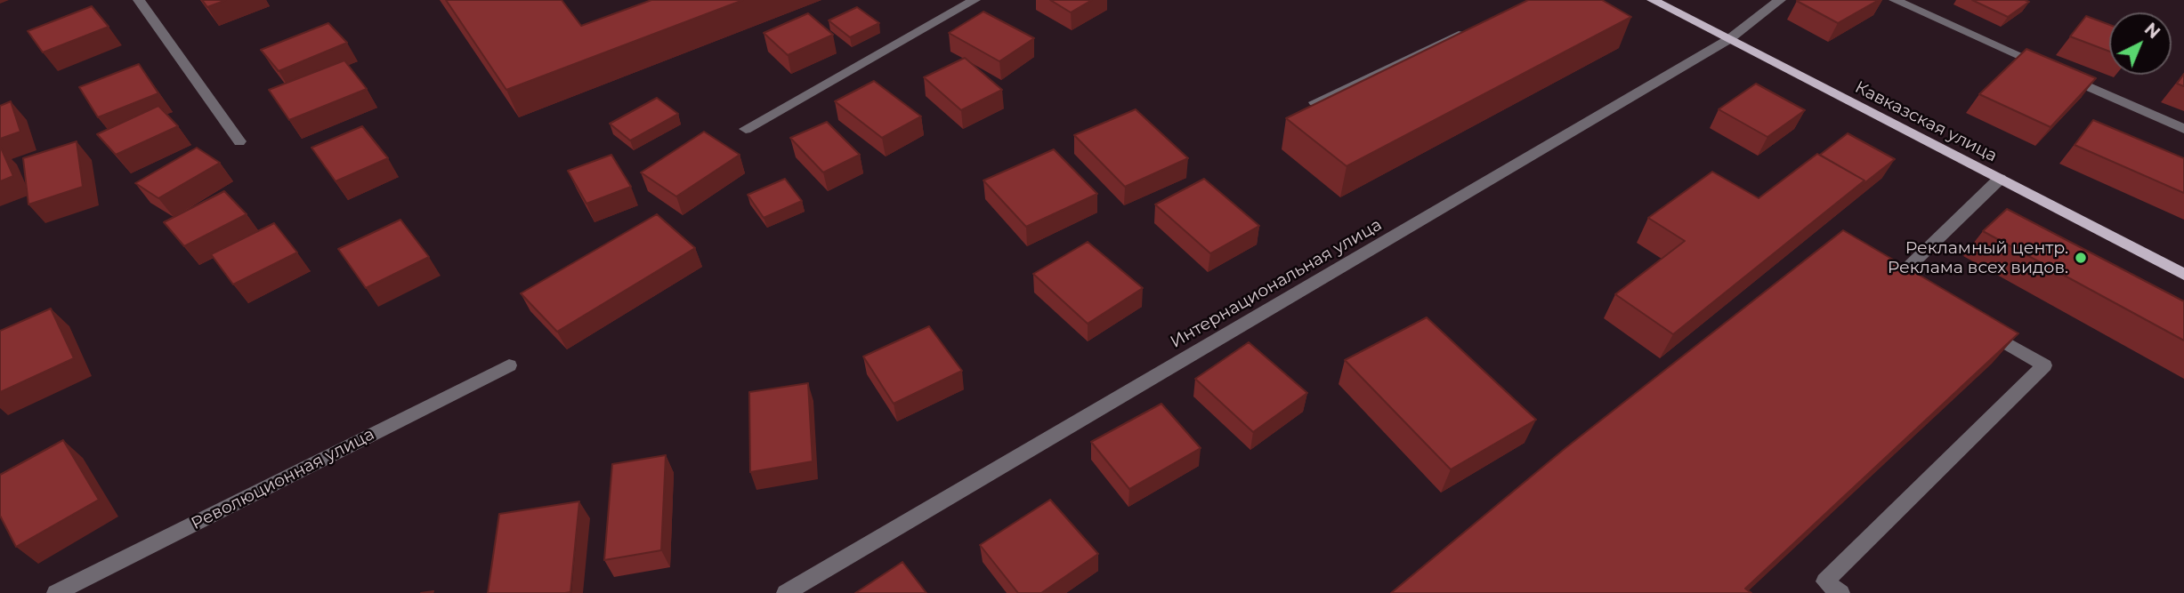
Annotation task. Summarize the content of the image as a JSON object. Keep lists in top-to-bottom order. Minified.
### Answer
{"streets":{"main road":["Кавказская улица"],"street":["Интернациональная улица","Революционная улица"]},"crossings":[["Кавказская улица","Интернациональная улица"]],"places":["Рекламный центр. Реклама всех видов."],"north":"top right"}
